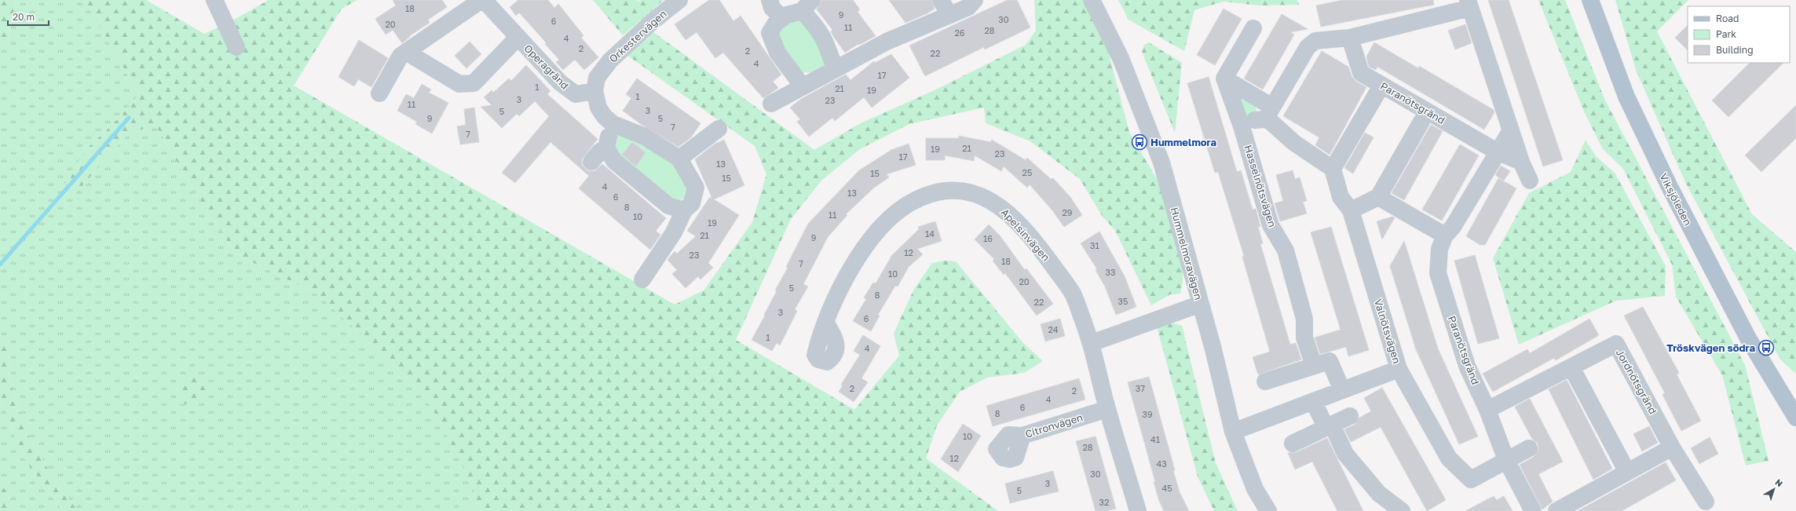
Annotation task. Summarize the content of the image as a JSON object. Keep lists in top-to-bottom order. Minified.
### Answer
{"streets":{"main road":["Viksjöleden"],"street":["Orkestervägen","Operagränd","Paranötsgränd","Hasselnötsvägen","Apelsinvägen","Hummelmoravägen","Valnötsvägen","Jordnötsgränd","Citronvägen"]},"crossings":[["Orkestervägen","Operagränd"],["Paranötsgränd","Valnötsvägen"],["Paranötsgränd","Jordnötsgränd"],["Apelsinvägen","Citronvägen"]],"places":{"bus stop":["Hummelmora","Tröskvägen södra"]},"house_numbers":["18","9","30","6","20","11","28","26","4","2","2","22","4","17","1","21","19","1","3","23","11","3","5","9","5","7","7","21","19","23","17","13","25","15","15","4","13","6","8","29","11","10","19","14","21","9","16","31","12","23","18","7","33","10","20","5","8","35","22","3","6","24","1","4","2","37","2","4","6","8","39","10","41","28","12","43","30","3","45","5","32"],"legend":["Road","Park","Building"],"scale_bar":"20 m","north":"top right"}
